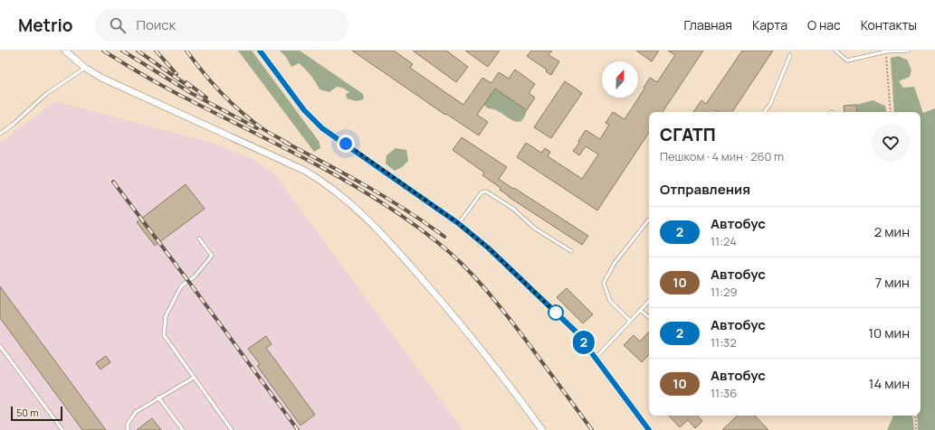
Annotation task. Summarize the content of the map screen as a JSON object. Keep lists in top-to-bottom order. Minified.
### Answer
{"lines":["bus line 2"],"scale_bar":"50 m","north":"top","page":{"header":"Metrio","search":"Поиск","nav":["Главная","Карта","О нас","Контакты"],"on_map":"2","heading":[["СГАТП","Пешком · 4 мин · 260 m"],"Отправления"],"list":[{"mark":"2","name":"Автобус","note":"11:24","value":"2 мин"},{"mark":"10","name":"Автобус","note":"11:29","value":"7 мин"},{"mark":"2","name":"Автобус","note":"11:32","value":"10 мин"},{"mark":"10","name":"Автобус","note":"11:36","value":"14 мин"}],"scale":"50 m"}}
